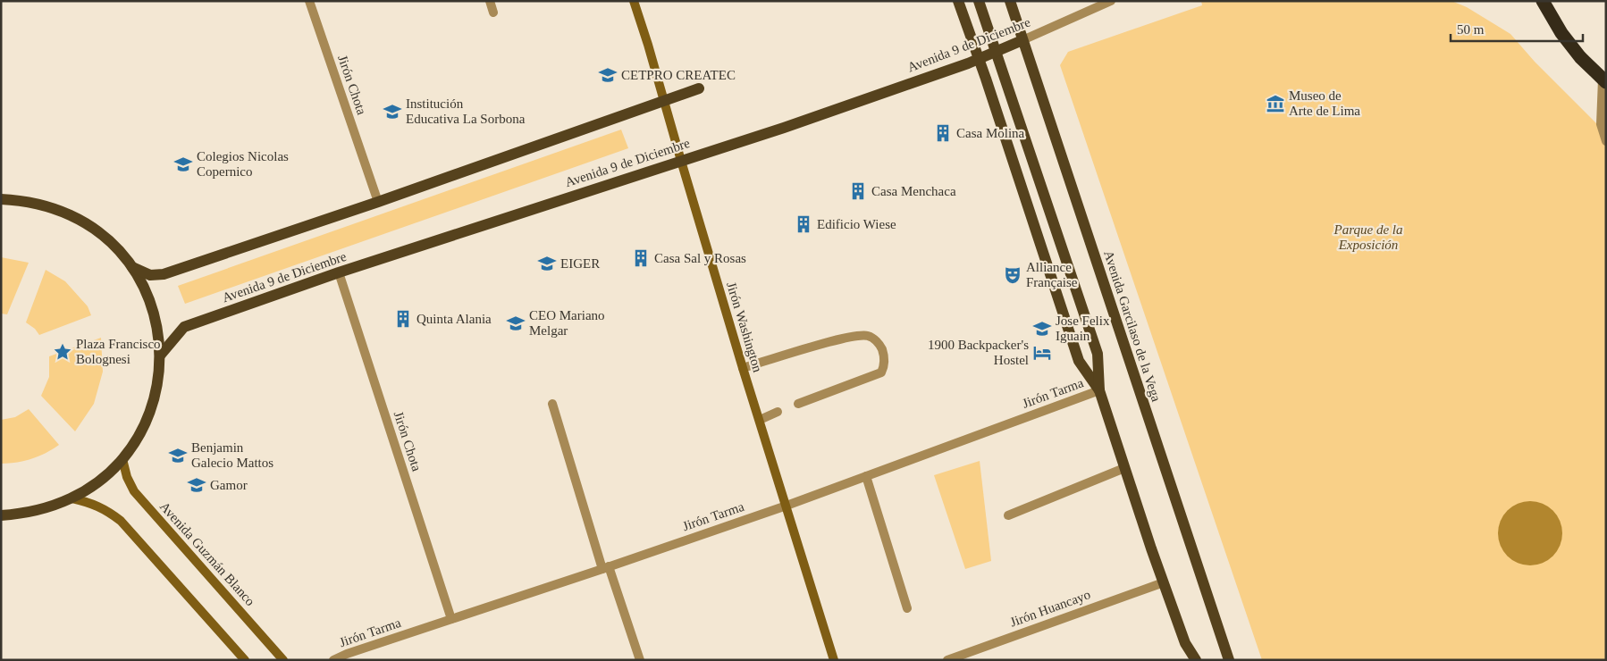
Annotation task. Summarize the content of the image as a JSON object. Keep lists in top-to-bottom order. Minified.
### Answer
{"streets":{"main road":["Avenida 9 de Diciembre","Avenida Garcilaso de la Vega"],"street":["Jirón Chota","Jirón Washington","Jirón Tarma","Avenida Guzmán Blanco","Jirón Huancayo"]},"crossings":[["Avenida 9 de Diciembre","Jirón Chota"],["Avenida 9 de Diciembre","Avenida Garcilaso de la Vega"],["Avenida 9 de Diciembre","Jirón Washington"],["Jirón Chota","Jirón Tarma"],["Jirón Washington","Jirón Tarma"]],"parks":["Parque de la Exposición"],"places":{"school or university":["CETPRO CREATEC","Institución Educativa La Sorbona","Colegios Nicolas Copernico","EIGER","CEO Mariano Melgar","Jose Felix Iguain","Benjamin Galecio Mattos","Gamor"],"museum":["Museo de Arte de Lima"],"building":["Casa Molina","Casa Menchaca","Edificio Wiese","Casa Sal y Rosas","Quinta Alania"],"theatre":["Alliance Française"],"place":["Plaza Francisco Bolognesi"],"hotel":["1900 Backpacker's Hostel"]},"scale_bar":"50 m"}
